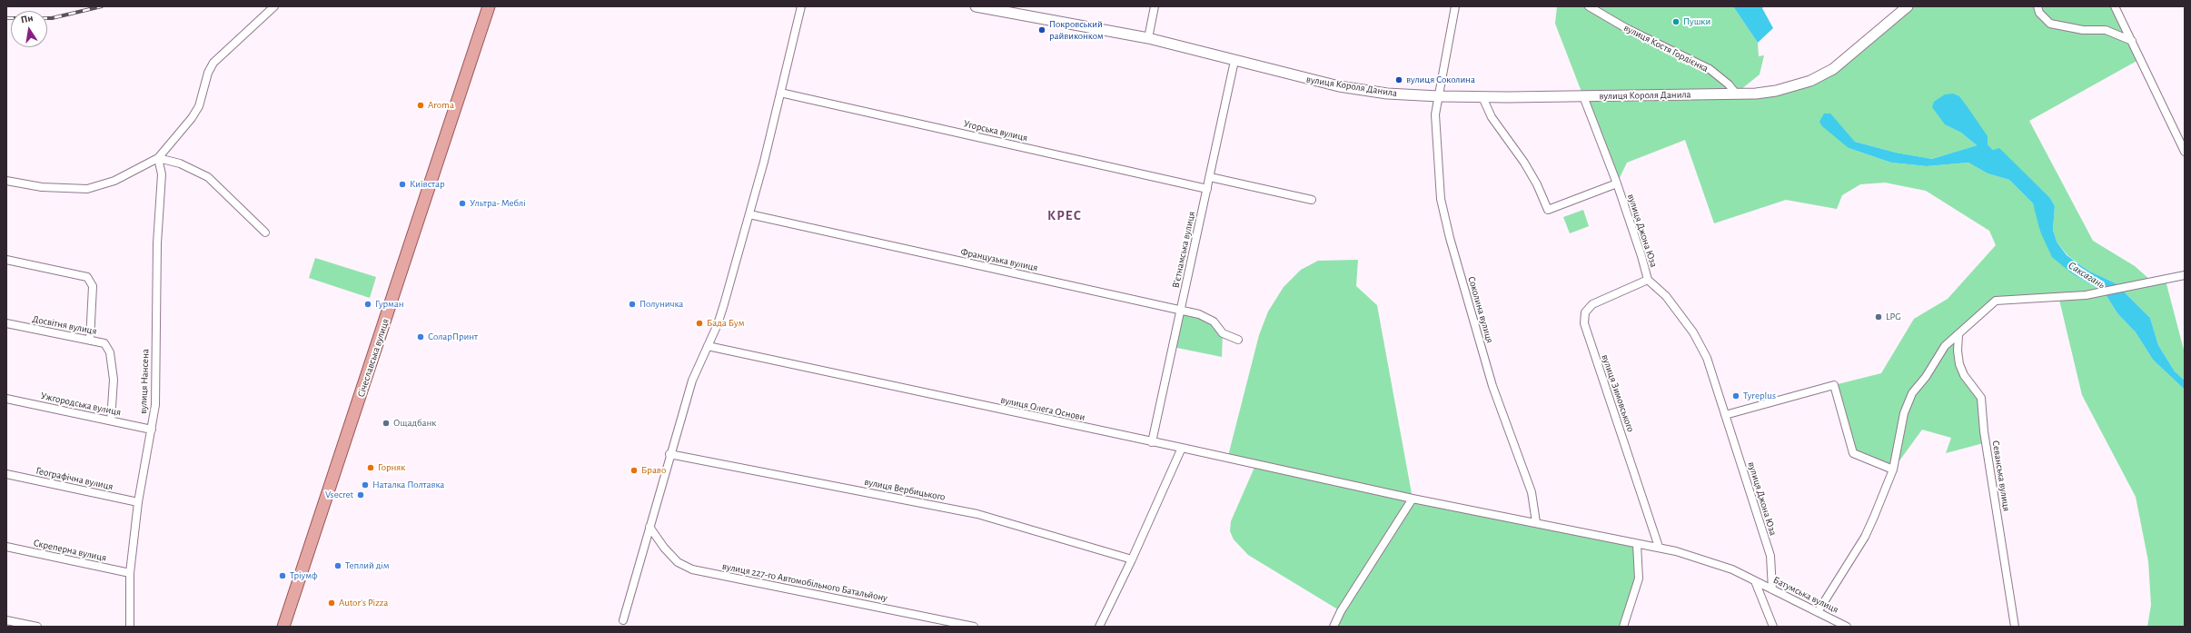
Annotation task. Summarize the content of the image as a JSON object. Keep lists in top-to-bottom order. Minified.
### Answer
{"streets":{"main road":["вулиця Короля Данила","Січеславська вулиця"],"street":["вулиця Костя Гордієнка","Угорська вулиця","вулиця Джона Юза","Вʼєтнамська вулиця","Французька вулиця","Соколина вулиця","Досвітня вулиця","вулиця Нансена","вулиця Зимовського","Ужгородська вулиця","вулиця Олега Основи","Севанська вулиця","Географічна вулиця","вулиця Вербицького","Скреперна вулиця","вулиця 227-го Автомобільного Батальйону","Батумська вулиця"]},"crossings":[["вулиця Костя Гордієнка","вулиця Короля Данила"],["вулиця Короля Данила","вулиця Джона Юза"],["вулиця Короля Данила","Вʼєтнамська вулиця"],["вулиця Короля Данила","Соколина вулиця"],["Угорська вулиця","Вʼєтнамська вулиця"],["вулиця Джона Юза","вулиця Зимовського"],["вулиця Джона Юза","Батумська вулиця"],["Вʼєтнамська вулиця","Французька вулиця"],["Вʼєтнамська вулиця","вулиця Олега Основи"],["Соколина вулиця","Батумська вулиця"],["Досвітня вулиця","Ужгородська вулиця"],["вулиця Нансена","Ужгородська вулиця"],["вулиця Нансена","Географічна вулиця"],["вулиця Нансена","Скреперна вулиця"],["вулиця Зимовського","Батумська вулиця"],["вулиця Олега Основи","Батумська вулиця"]],"districts":["КРЕС"],"water":["Саксагань"],"places":["Пушки","Покровський райвиконком","вулиця Соколина","Aroma","Київстар","Ультра- Меблі","Гурман","Полуничка","LPG","Бада Бум","СоларПринт","Tyreplus","Ощадбанк","Горняк","Браво","Наталка Полтавка","Vsecret","Теплий дім","Тріумф","Autor's Pizza"],"north":"top"}
